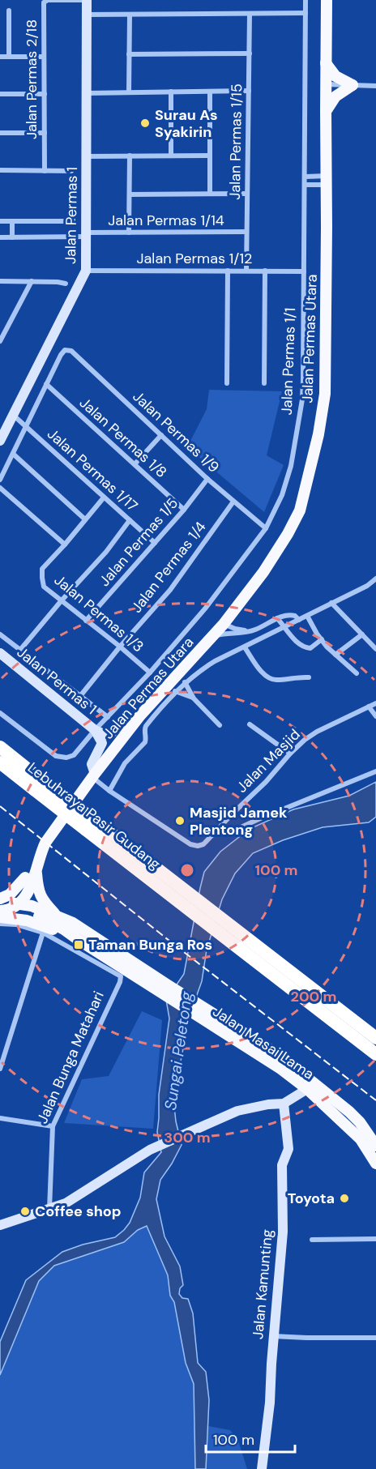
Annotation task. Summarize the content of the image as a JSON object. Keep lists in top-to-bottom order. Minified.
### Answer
{"streets":{"highway":["Lebuhraya Pasir Gudang"],"main road":["Jalan Permas Utara","Jalan Masai Lama"],"street":["Jalan Permas 2/18","Jalan Permas 1/15","Jalan Permas 1","Jalan Permas 1/14","Jalan Permas 1/12","Jalan Permas 1/1","Jalan Permas 1/9","Jalan Permas 1/8","Jalan Permas 1/17","Jalan Permas 1/5","Jalan Permas 1/4","Jalan Permas 1/3","Jalan Masjid","Jalan Bunga Matahari","Jalan Kamunting"]},"crossings":[["Jalan Permas 2/18","Jalan Permas 1"],["Jalan Permas 1/15","Jalan Permas 1/14"],["Jalan Permas 1/15","Jalan Permas 1/12"],["Jalan Permas 1","Jalan Permas 1/14"],["Jalan Permas 1","Jalan Permas 1/12"],["Jalan Permas 1","Jalan Permas Utara"],["Jalan Permas 1","Jalan Permas 1/1"],["Jalan Permas 1","Jalan Permas 1/17"],["Jalan Permas 1","Jalan Masjid"],["Jalan Permas 1/12","Jalan Permas 1/1"],["Jalan Permas Utara","Jalan Masjid"],["Jalan Permas Utara","Jalan Masai Lama"],["Jalan Permas 1/1","Jalan Permas 1/9"],["Jalan Permas 1/1","Jalan Permas 1/3"],["Jalan Permas 1/9","Jalan Permas 1/8"],["Jalan Permas 1/9","Jalan Permas 1/5"],["Jalan Permas 1/9","Jalan Permas 1/4"],["Jalan Permas 1/8","Jalan Permas 1/5"],["Jalan Permas 1/17","Jalan Permas 1/5"],["Jalan Permas 1/5","Jalan Permas 1/3"],["Jalan Permas 1/4","Jalan Permas 1/3"]],"water":["Sungai Peletong"],"places":{"other":["Surau As Syakirin","Masjid Jamek Plentong","Toyota","Coffee shop"],"transit":["Taman Bunga Ros"]},"scale_bar":"100 m","rings":["100 m","200 m","300 m"]}
